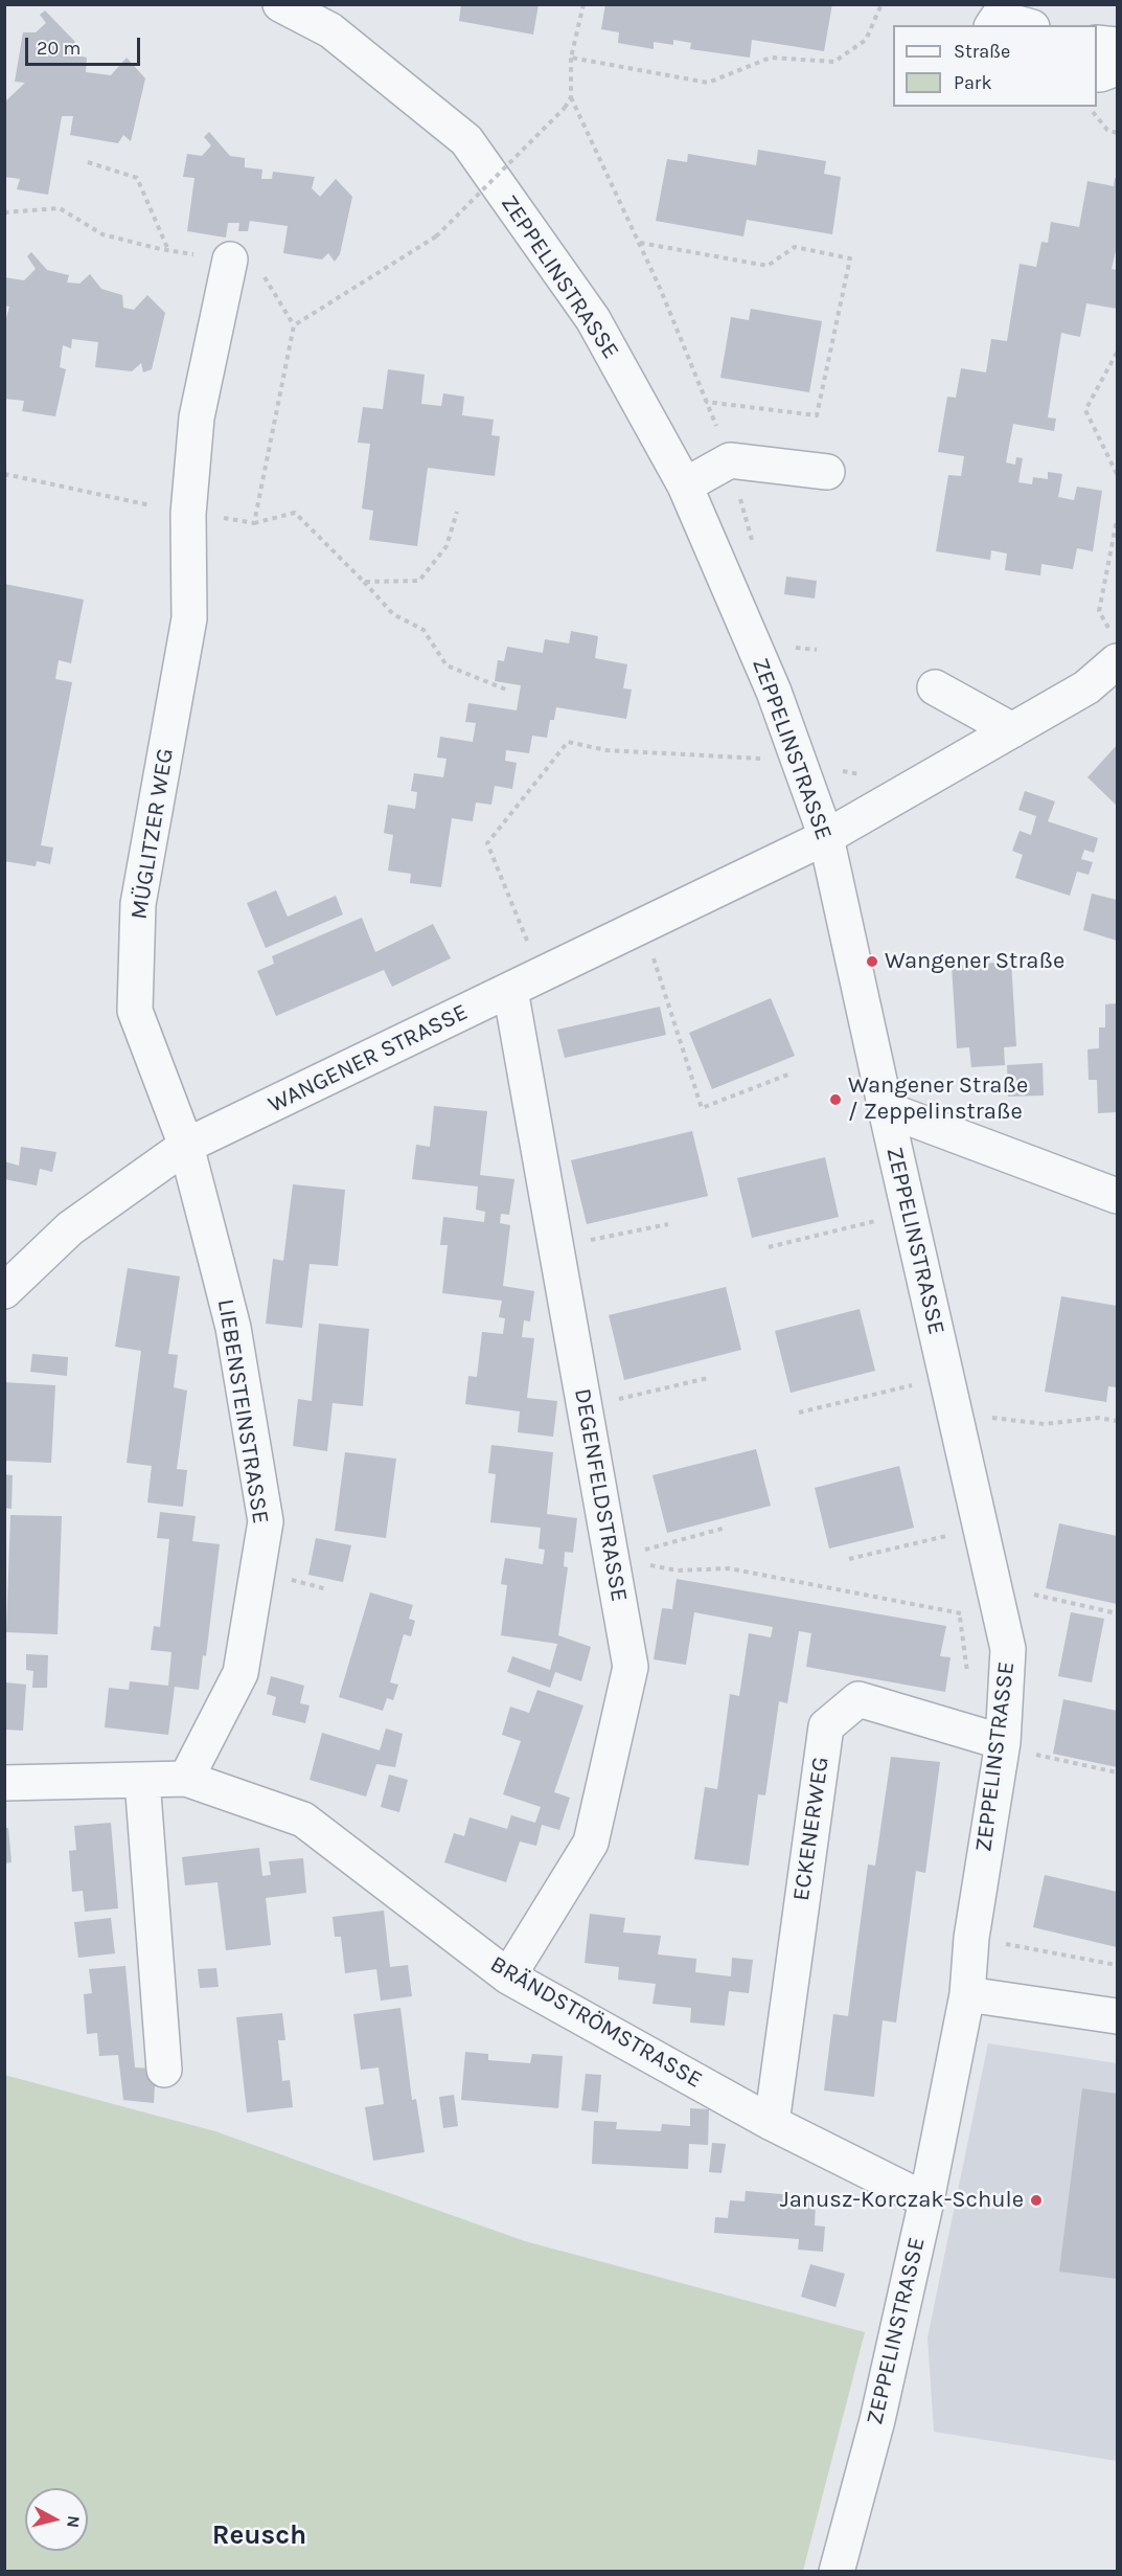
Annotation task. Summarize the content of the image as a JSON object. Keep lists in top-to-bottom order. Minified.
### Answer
{"streets":{"street":["ZEPPELINSTRASSE","MÜGLITZER WEG","WANGENER STRASSE","LIEBENSTEINSTRASSE","DEGENFELDSTRASSE","ECKENERWEG","BRÄNDSTRÖMSTRASSE"]},"crossings":[["ZEPPELINSTRASSE","WANGENER STRASSE"],["ZEPPELINSTRASSE","ECKENERWEG"],["ZEPPELINSTRASSE","BRÄNDSTRÖMSTRASSE"],["MÜGLITZER WEG","WANGENER STRASSE"],["MÜGLITZER WEG","LIEBENSTEINSTRASSE"],["WANGENER STRASSE","LIEBENSTEINSTRASSE"],["WANGENER STRASSE","DEGENFELDSTRASSE"],["LIEBENSTEINSTRASSE","BRÄNDSTRÖMSTRASSE"],["DEGENFELDSTRASSE","BRÄNDSTRÖMSTRASSE"],["ECKENERWEG","BRÄNDSTRÖMSTRASSE"]],"districts":["Reusch"],"places":["Wangener Straße","Wangener Straße / Zeppelinstraße","Janusz-Korczak-Schule"],"legend":["Straße","Park"],"scale_bar":"20 m","north":"right"}
